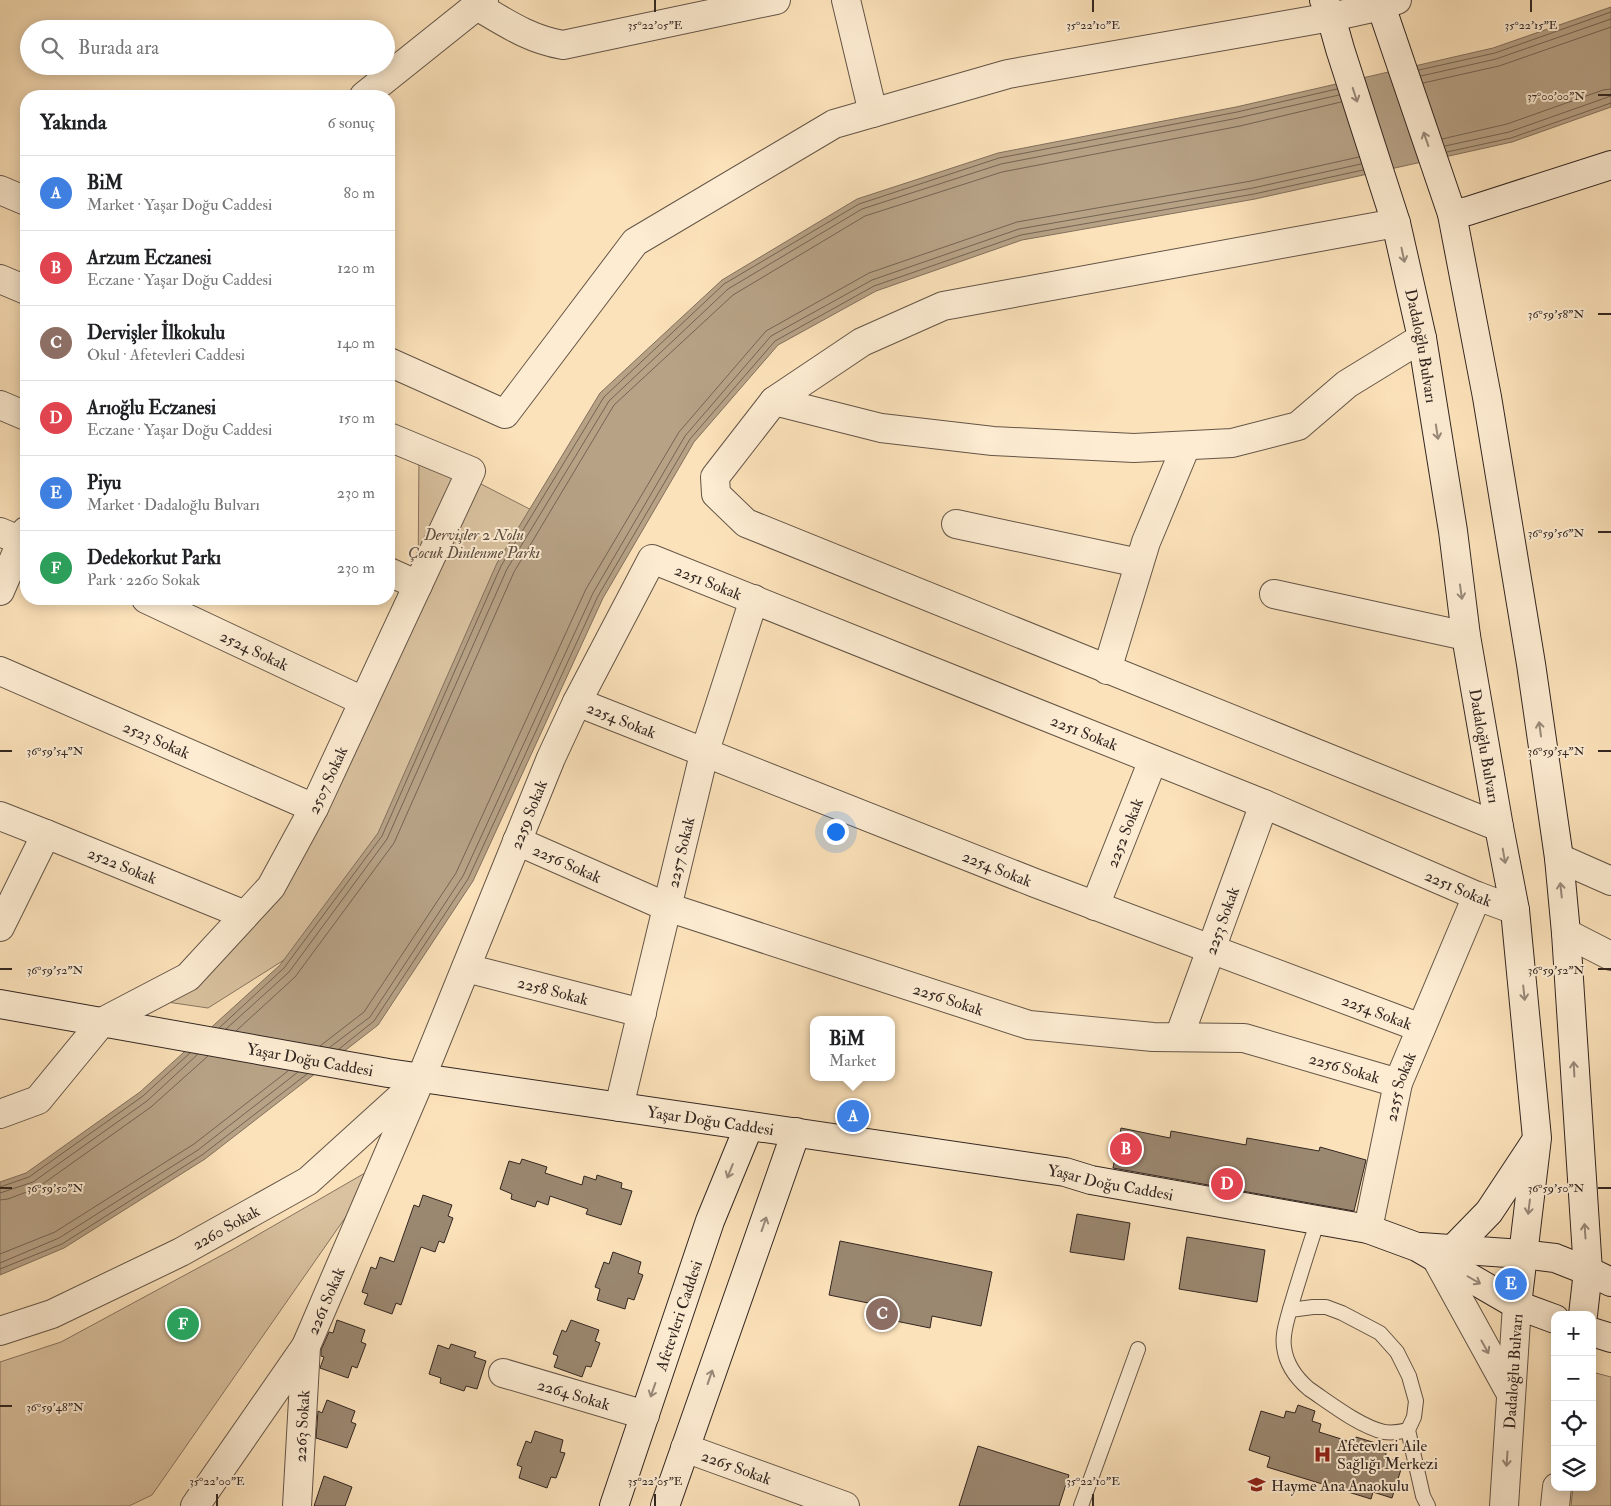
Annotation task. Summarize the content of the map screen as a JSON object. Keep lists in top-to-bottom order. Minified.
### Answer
{"streets":{"street":["Dadaloğlu Bulvarı","2251 Sokak","2524 Sokak","2254 Sokak","2523 Sokak","2507 Sokak","2259 Sokak","2252 Sokak","2257 Sokak","2256 Sokak","2522 Sokak","2253 Sokak","2258 Sokak","Yaşar Doğu Caddesi","2255 Sokak","2260 Sokak","2261 Sokak","Afetevleri Caddesi","2264 Sokak","2263 Sokak","2265 Sokak"]},"crossings":[["Dadaloğlu Bulvarı","2251 Sokak"],["2251 Sokak","2259 Sokak"],["2251 Sokak","2252 Sokak"],["2251 Sokak","2257 Sokak"],["2251 Sokak","2253 Sokak"],["2251 Sokak","2255 Sokak"],["2524 Sokak","2507 Sokak"],["2254 Sokak","2259 Sokak"],["2254 Sokak","2252 Sokak"],["2254 Sokak","2257 Sokak"],["2254 Sokak","2253 Sokak"],["2254 Sokak","2255 Sokak"],["2523 Sokak","2507 Sokak"],["2507 Sokak","2522 Sokak"],["2507 Sokak","Yaşar Doğu Caddesi"],["2259 Sokak","2256 Sokak"],["2259 Sokak","2258 Sokak"],["2259 Sokak","Yaşar Doğu Caddesi"],["2259 Sokak","2260 Sokak"],["2259 Sokak","2261 Sokak"],["2257 Sokak","2256 Sokak"],["2257 Sokak","2258 Sokak"],["2257 Sokak","Yaşar Doğu Caddesi"],["2256 Sokak","2253 Sokak"],["2256 Sokak","2255 Sokak"],["Yaşar Doğu Caddesi","2255 Sokak"],["Yaşar Doğu Caddesi","2260 Sokak"],["Yaşar Doğu Caddesi","2261 Sokak"],["Yaşar Doğu Caddesi","Afetevleri Caddesi"],["2260 Sokak","2261 Sokak"],["2261 Sokak","2263 Sokak"],["Afetevleri Caddesi","2264 Sokak"]],"parks":["Dervişler 2 Nolu Çocuk Dinlenme Parkı"],"places":{"hospital":["Afetevleri Aile Sağlığı Merkezi"],"school or university":["Hayme Ana Anaokulu"]},"page":{"search":"Burada ara","heading":["Yakında","6 sonuç"],"list":[{"mark":"A","name":"BiM","note":"Market · Yaşar Doğu Caddesi","value":"80 m"},{"mark":"B","name":"Arzum Eczanesi","note":"Eczane · Yaşar Doğu Caddesi","value":"120 m"},{"mark":"C","name":"Dervişler İlkokulu","note":"Okul · Afetevleri Caddesi","value":"140 m"},{"mark":"D","name":"Arıoğlu Eczanesi","note":"Eczane · Yaşar Doğu Caddesi","value":"150 m"},{"mark":"E","name":"Piyu","note":"Market · Dadaloğlu Bulvarı","value":"230 m"},{"mark":"F","name":"Dedekorkut Parkı","note":"Park · 2260 Sokak","value":"230 m"}],"popup":["BiM","Market"],"pins":["A","B","D","E","C","F"],"map_buttons":["+","−"]},"coordinates":["35°22'05\"E","35°22'10\"E","35°22'15\"E","37°00'00\"N","36°59'58\"N","36°59'56\"N","36°59'54\"N","36°59'52\"N","36°59'50\"N","36°59'48\"N","35°22'00\"E"]}
